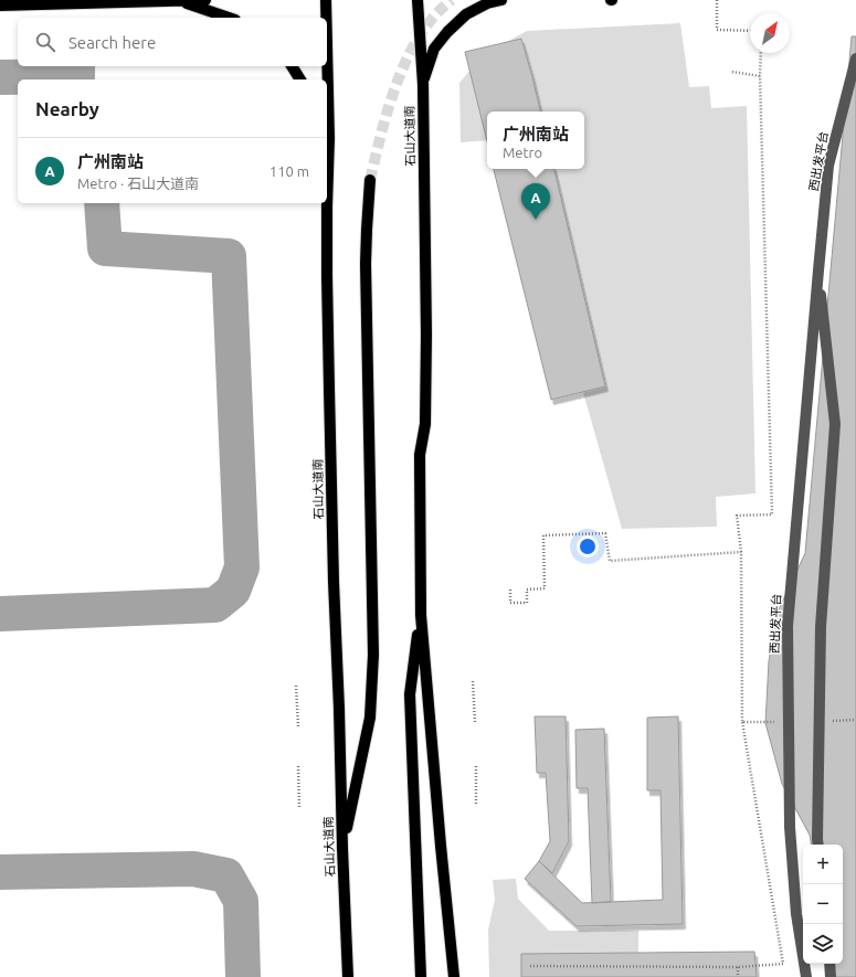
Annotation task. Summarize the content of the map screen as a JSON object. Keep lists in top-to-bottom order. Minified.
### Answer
{"streets":{"main road":["石山大道南"],"street":["西出发平台"]},"north":"top right","page":{"search":"Search here","heading":"Nearby","popup":["广州南站","Metro"],"list":[{"mark":"A","name":"广州南站","note":"Metro · 石山大道南","value":"110 m"}],"pins":"A","map_buttons":["+","−"]}}
